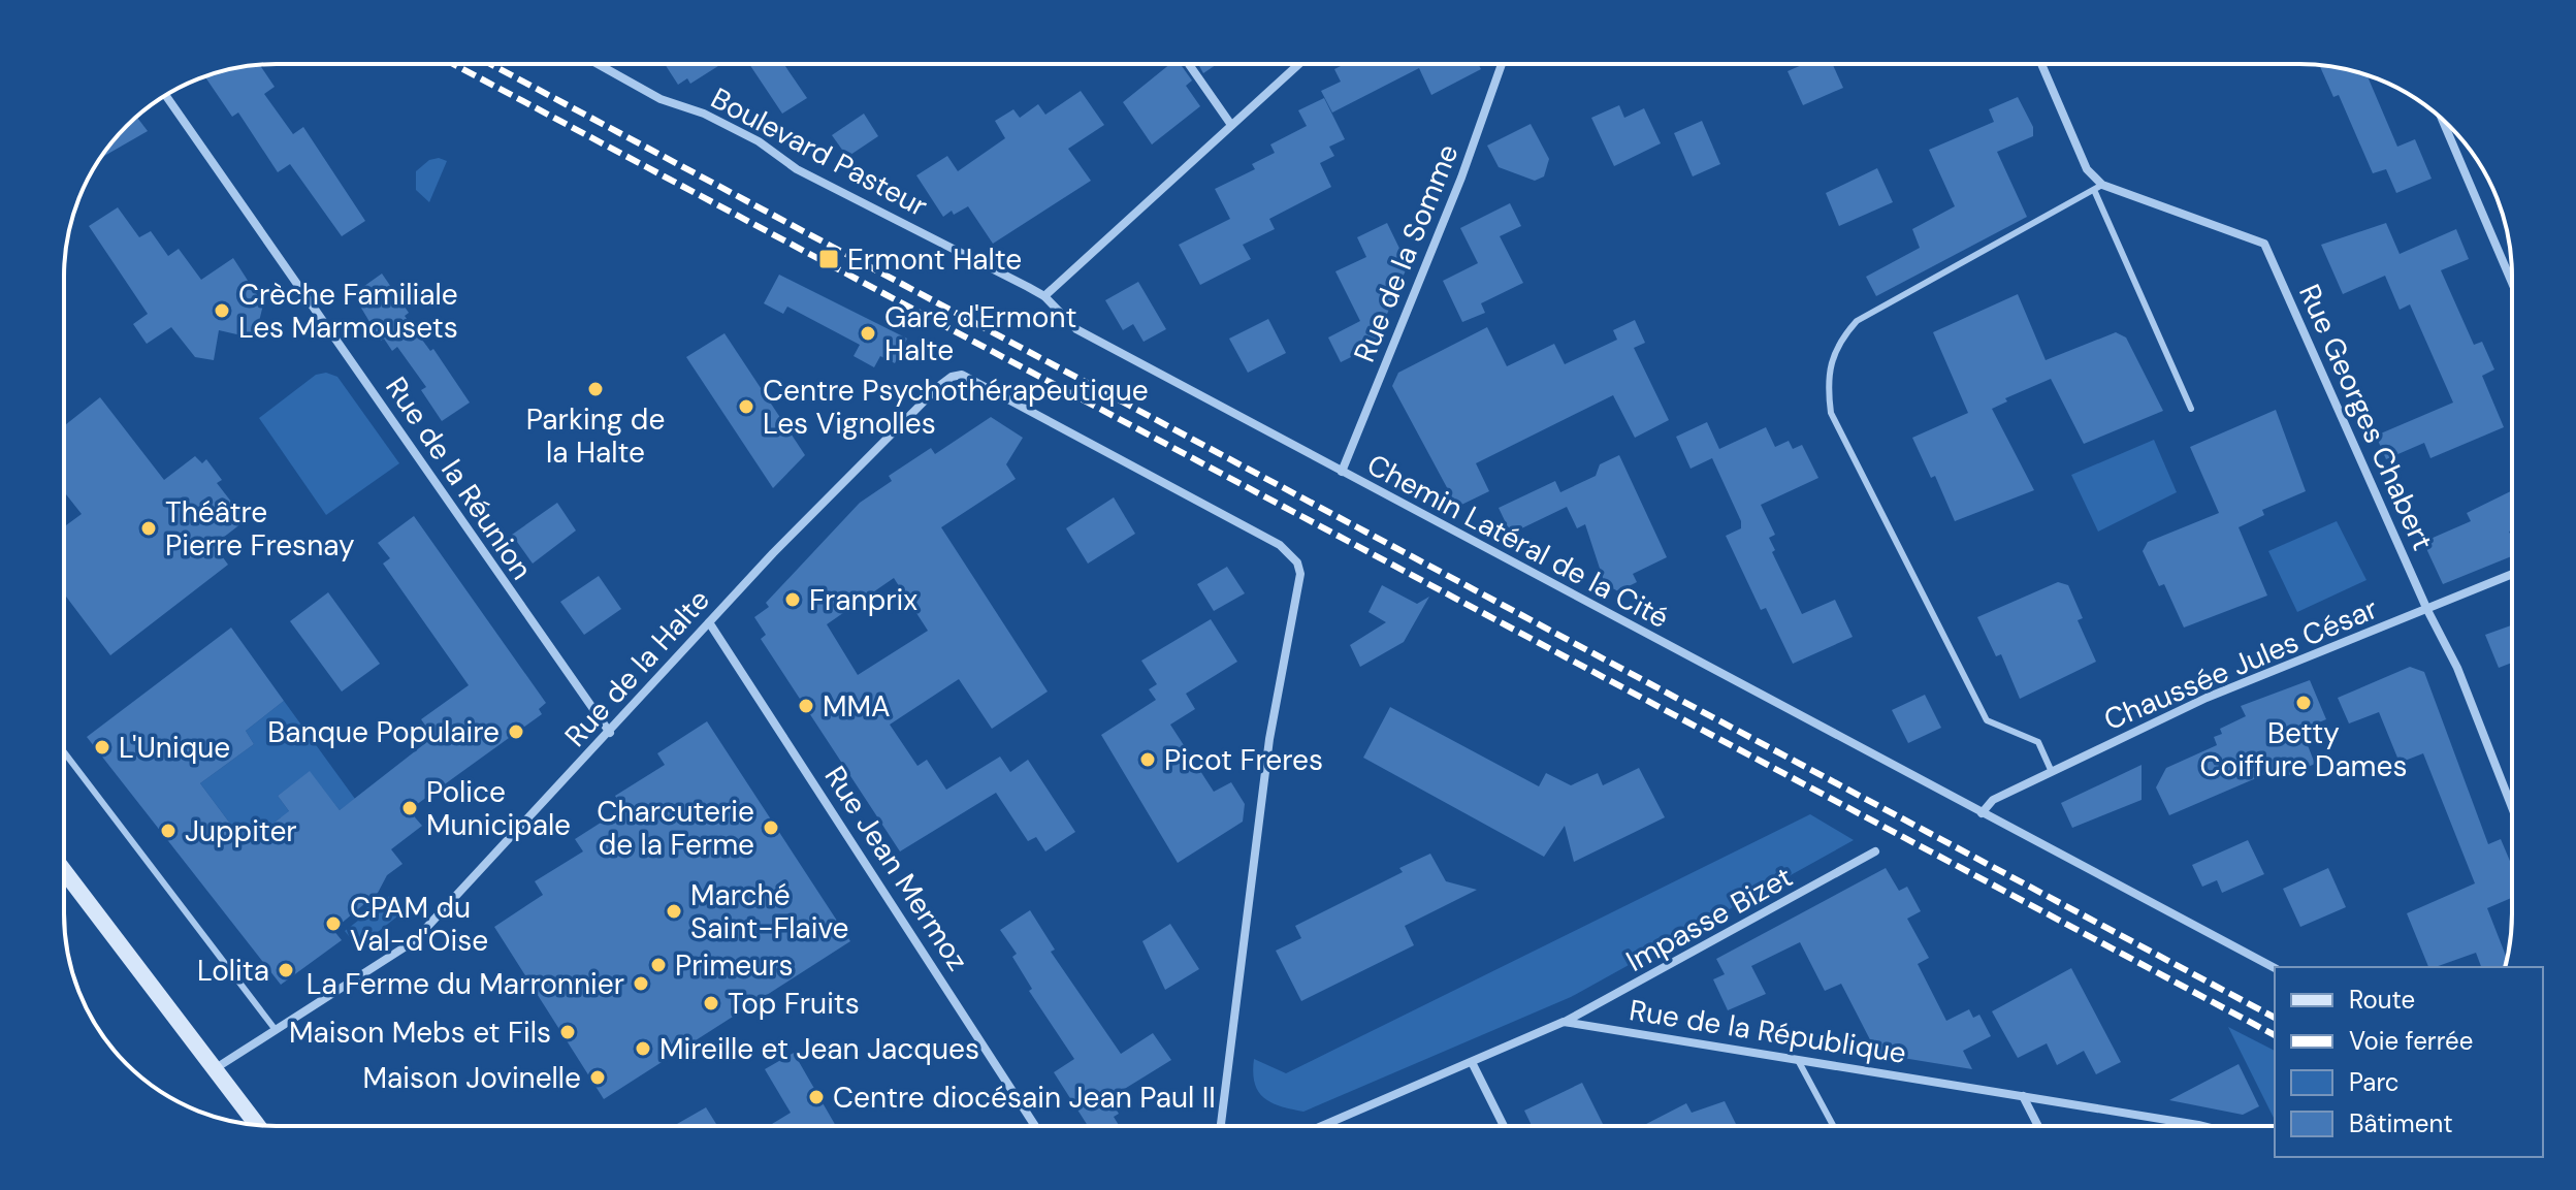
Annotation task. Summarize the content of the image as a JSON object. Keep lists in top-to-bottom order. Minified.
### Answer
{"streets":{"street":["Boulevard Pasteur","Rue de la Somme","Rue Georges Chabert","Rue de la Réunion","Chemin Latéral de la Cité","Chaussée Jules César","Rue de la Halte","Rue Jean Mermoz","Impasse Bizet","Rue de la République"]},"crossings":[["Boulevard Pasteur","Chemin Latéral de la Cité"],["Rue de la Somme","Chemin Latéral de la Cité"],["Rue Georges Chabert","Chaussée Jules César"],["Rue de la Réunion","Rue de la Halte"],["Chemin Latéral de la Cité","Chaussée Jules César"],["Rue de la Halte","Rue Jean Mermoz"],["Impasse Bizet","Rue de la République"]],"places":{"transit":["Ermont Halte"],"other":["Crèche Familiale Les Marmousets","Gare d'Ermont Halte","Parking de la Halte","Centre Psychothérapeutique Les Vignolles","Théâtre Pierre Fresnay","Franprix","Betty Coiffure Dames","MMA","Banque Populaire","L'Unique","Picot Freres","Police Municipale","Charcuterie de la Ferme","Juppiter","Marché Saint-Flaive","CPAM du Val-d'Oise","Primeurs","Lolita","La Ferme du Marronnier","Top Fruits","Maison Mebs et Fils","Mireille et Jean Jacques","Maison Jovinelle","Centre diocésain Jean Paul II"]},"legend":["Route","Voie ferrée","Parc","Bâtiment"]}
